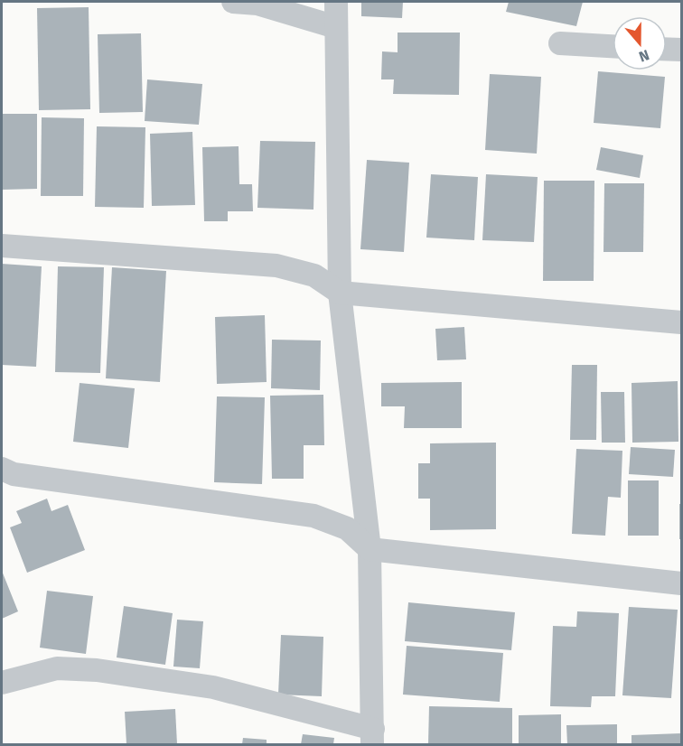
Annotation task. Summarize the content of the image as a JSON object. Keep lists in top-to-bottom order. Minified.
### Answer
{"north":"bottom"}
